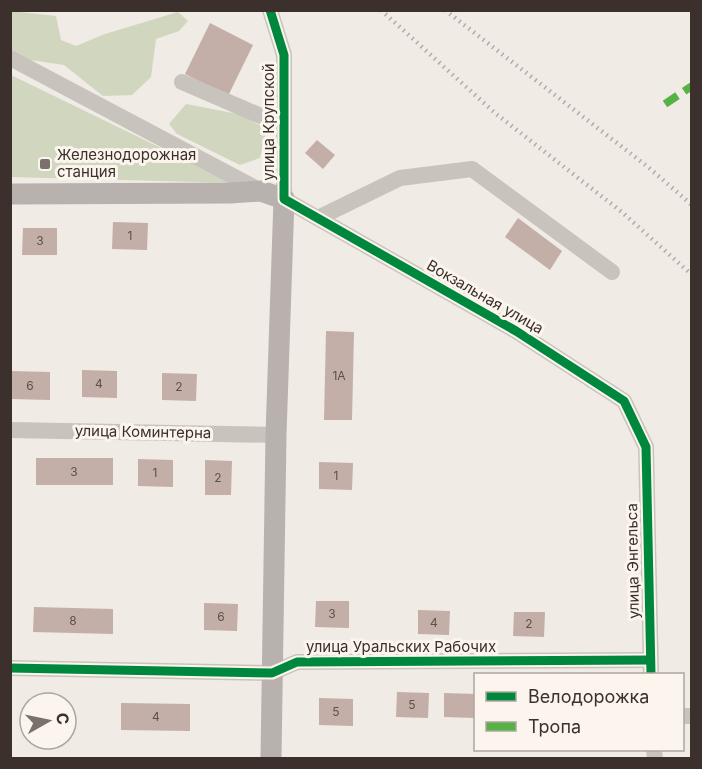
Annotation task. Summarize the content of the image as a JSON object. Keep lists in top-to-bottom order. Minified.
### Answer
{"streets":{"main road":["улица Крупской","Вокзальная улица"],"street":["улица Коминтерна","улица Энгельса","улица Уральских Рабочих"]},"crossings":[["улица Крупской","Вокзальная улица"],["улица Крупской","улица Коминтерна"],["улица Крупской","улица Уральских Рабочих"],["Вокзальная улица","улица Энгельса"],["улица Энгельса","улица Уральских Рабочих"]],"places":{"transit":["Железнодорожная станция"]},"house_numbers":["1","3","1А","4","6","2","3","1","1","2","3","6","8","4","2","5","5","4"],"legend":["Велодорожка","Тропа"],"north":"right"}
